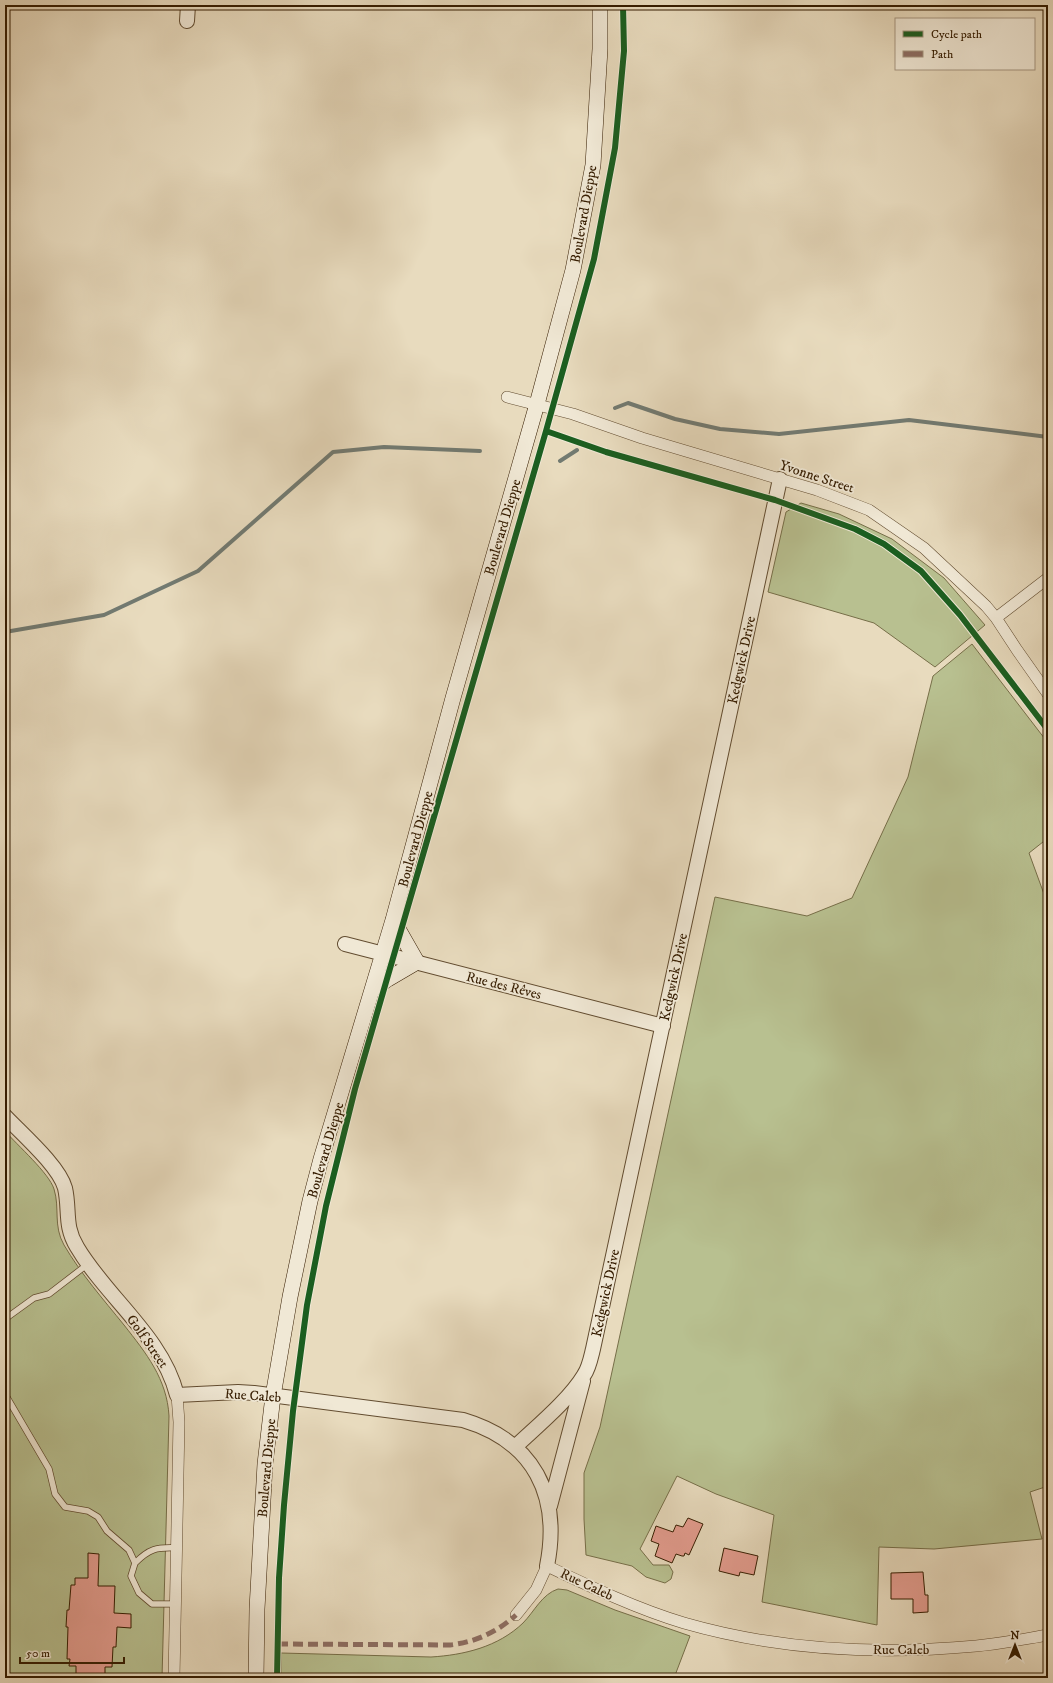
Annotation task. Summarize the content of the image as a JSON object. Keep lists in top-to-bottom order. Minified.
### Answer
{"streets":{"main road":["Boulevard Dieppe"],"street":["Yvonne Street","Kedgwick Drive","Rue des Rêves","Golf Street","Rue Caleb"]},"crossings":[["Boulevard Dieppe","Yvonne Street"],["Boulevard Dieppe","Rue des Rêves"],["Boulevard Dieppe","Rue Caleb"],["Yvonne Street","Kedgwick Drive"],["Kedgwick Drive","Rue des Rêves"],["Kedgwick Drive","Rue Caleb"],["Golf Street","Rue Caleb"]],"legend":["Cycle path","Path"],"scale_bar":"50 m","north":"top"}
